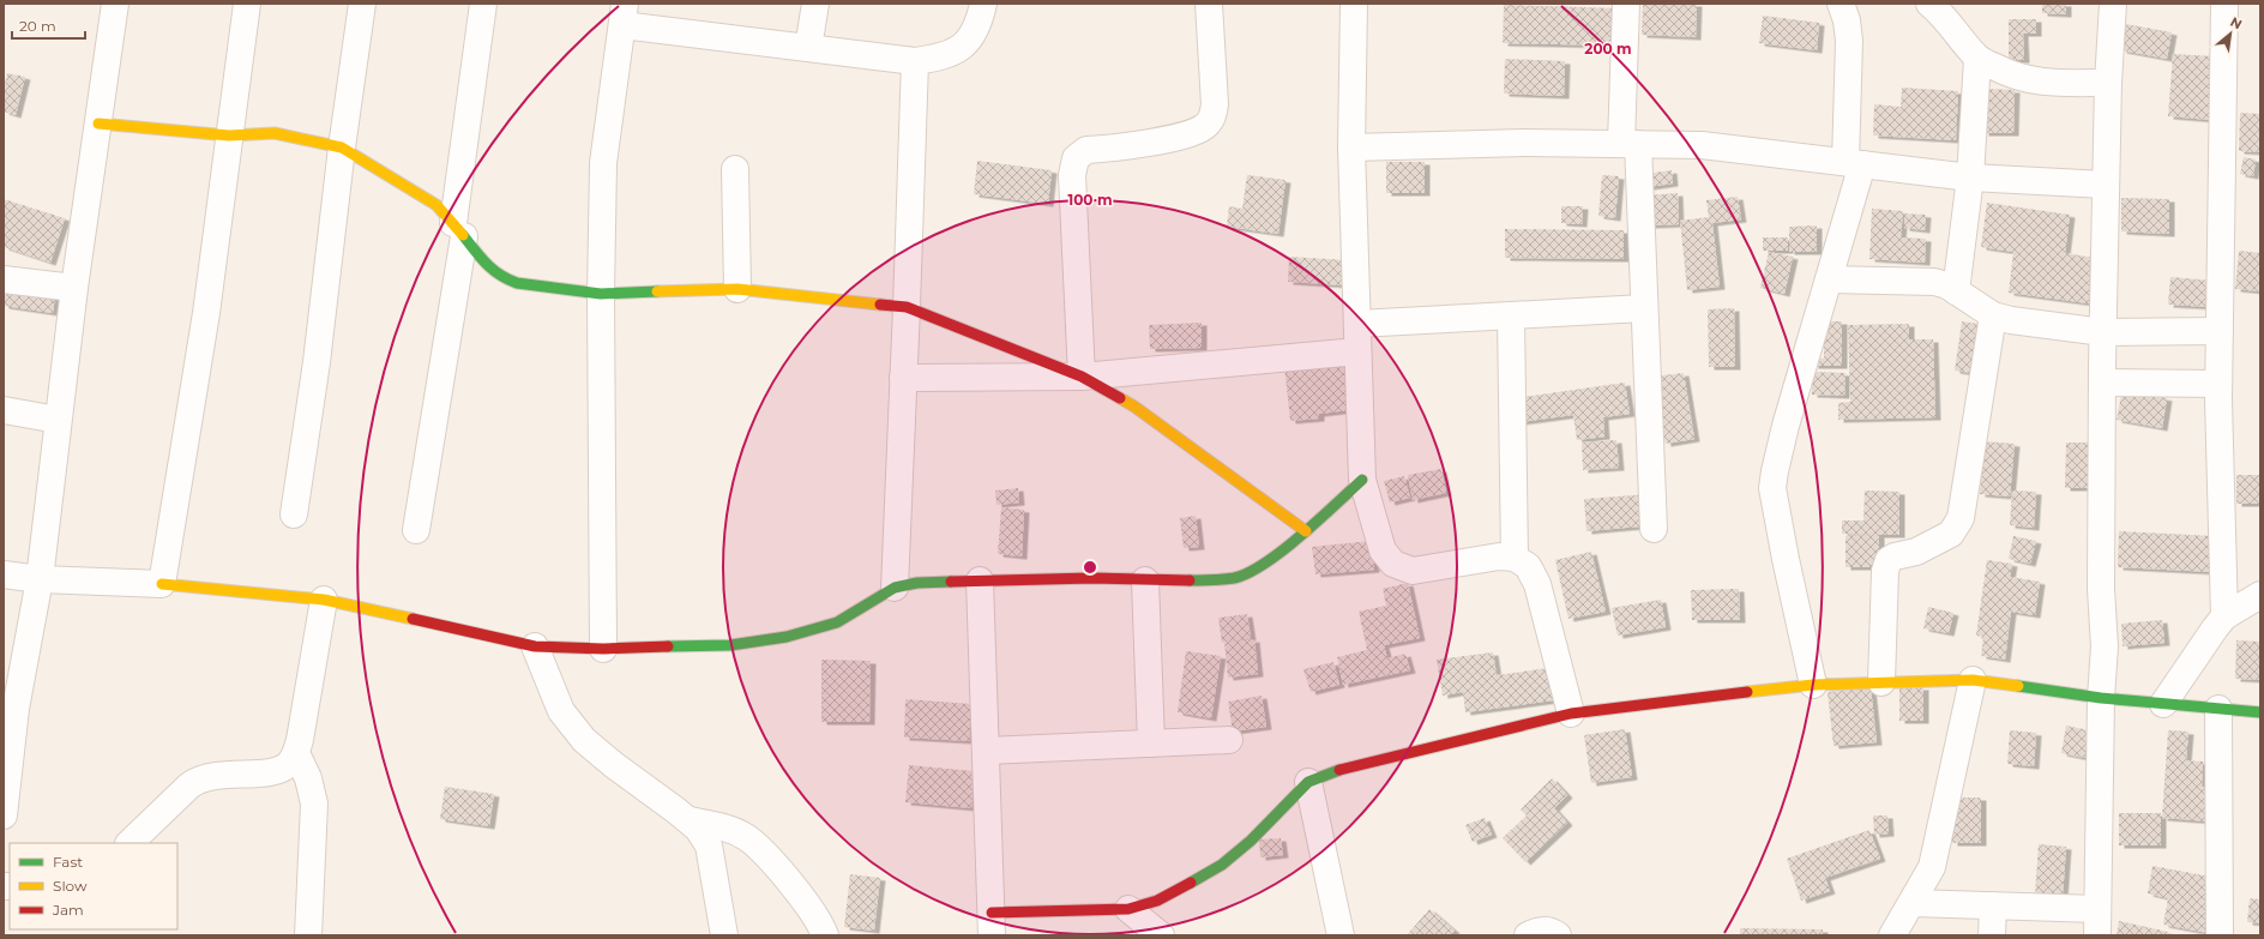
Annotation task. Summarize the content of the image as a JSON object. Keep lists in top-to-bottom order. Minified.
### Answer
{"legend":["Fast","Slow","Jam"],"scale_bar":"20 m","north":"top right","rings":["200 m","100 m"]}
